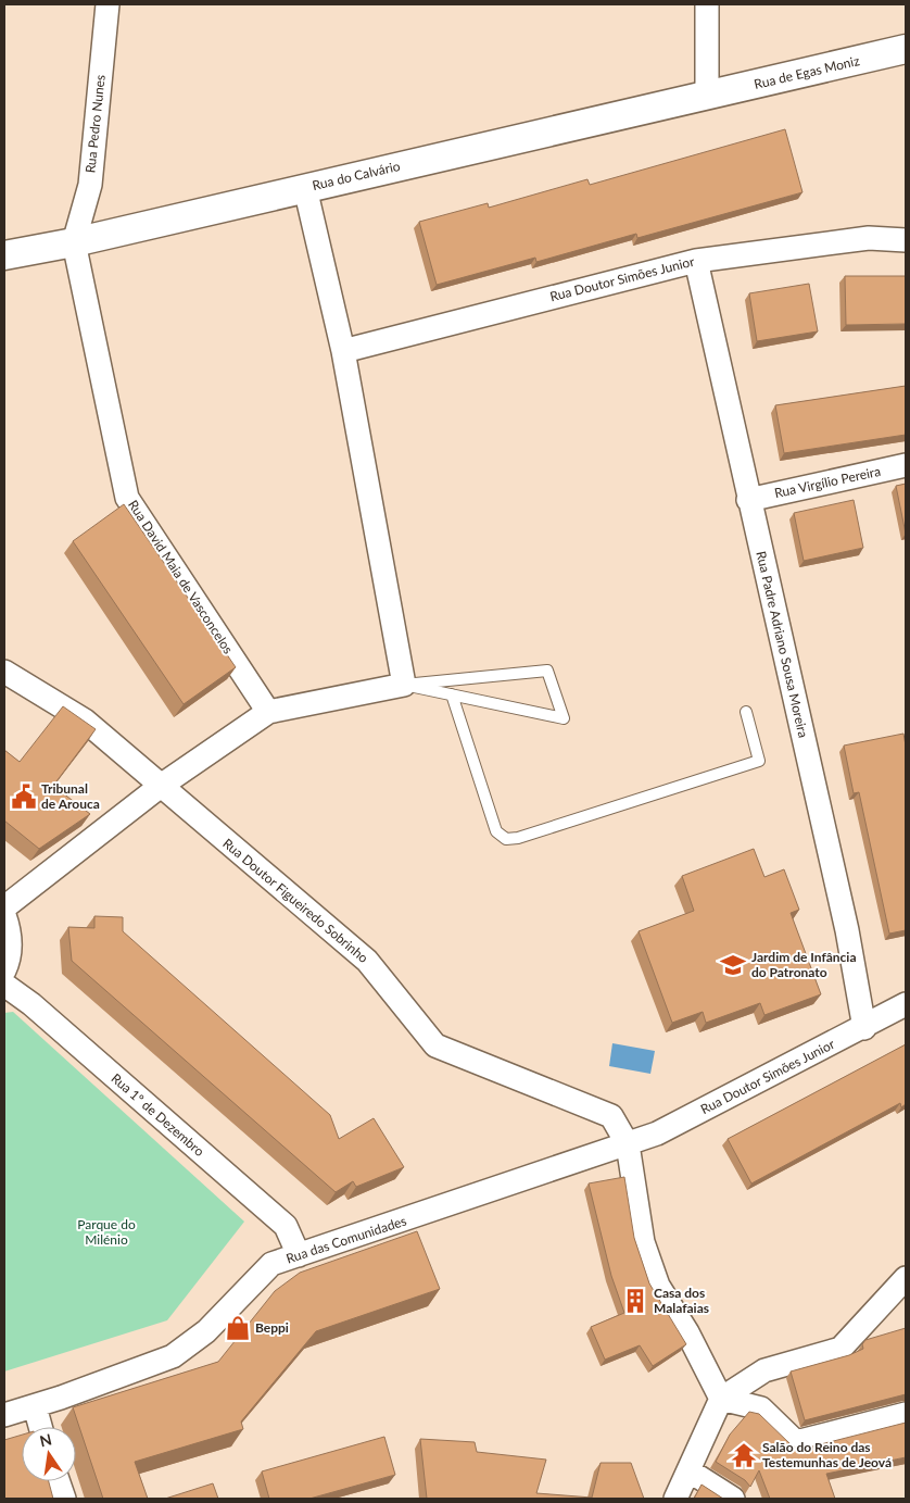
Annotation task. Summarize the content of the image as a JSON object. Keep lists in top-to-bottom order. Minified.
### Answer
{"streets":{"street":["Rua de Egas Moniz","Rua Pedro Nunes","Rua do Calvário","Rua Doutor Simões Junior","Rua Virgílio Pereira","Rua David Maia de Vasconcelos","Rua Padre Adriano Sousa Moreira","Rua Doutor Figueiredo Sobrinho","Rua 1º de Dezembro","Rua das Comunidades"]},"crossings":[["Rua de Egas Moniz","Rua do Calvário"],["Rua Pedro Nunes","Rua do Calvário"],["Rua Pedro Nunes","Rua David Maia de Vasconcelos"],["Rua do Calvário","Rua David Maia de Vasconcelos"],["Rua Doutor Simões Junior","Rua Padre Adriano Sousa Moreira"],["Rua Doutor Simões Junior","Rua Doutor Figueiredo Sobrinho"],["Rua Doutor Simões Junior","Rua das Comunidades"],["Rua Virgílio Pereira","Rua Padre Adriano Sousa Moreira"],["Rua Doutor Figueiredo Sobrinho","Rua das Comunidades"],["Rua 1º de Dezembro","Rua das Comunidades"]],"parks":["Parque do Milénio"],"places":{"public building":["Tribunal de Arouca"],"school or university":["Jardim de Infância do Patronato"],"building":["Casa dos Malafaias"],"shop":["Beppi"],"temple":["Salão do Reino das Testemunhas de Jeová"]},"north":"top"}
